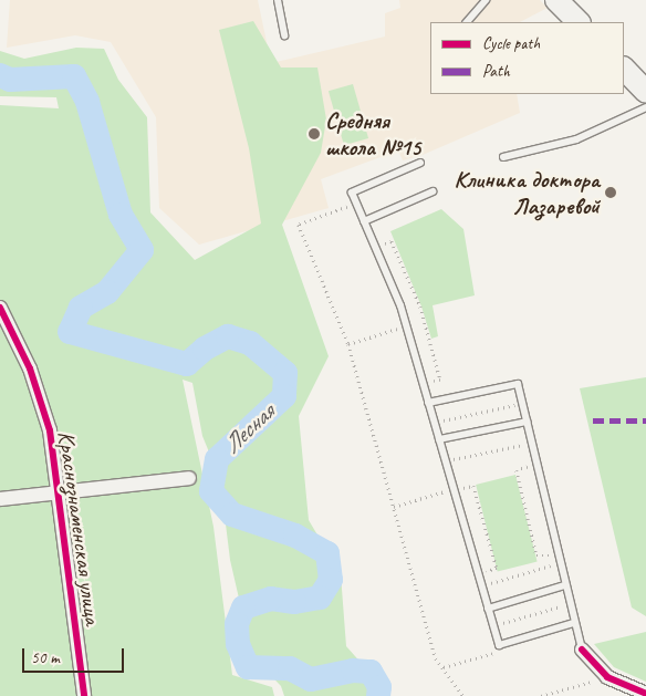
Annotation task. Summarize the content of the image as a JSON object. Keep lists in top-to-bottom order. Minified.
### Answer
{"streets":{"street":["Краснознаменская улица"]},"water":["Лесная"],"places":["Средняя школа №15","Клиника доктора Лазаревой"],"legend":["Cycle path","Path"],"scale_bar":"50 m"}
